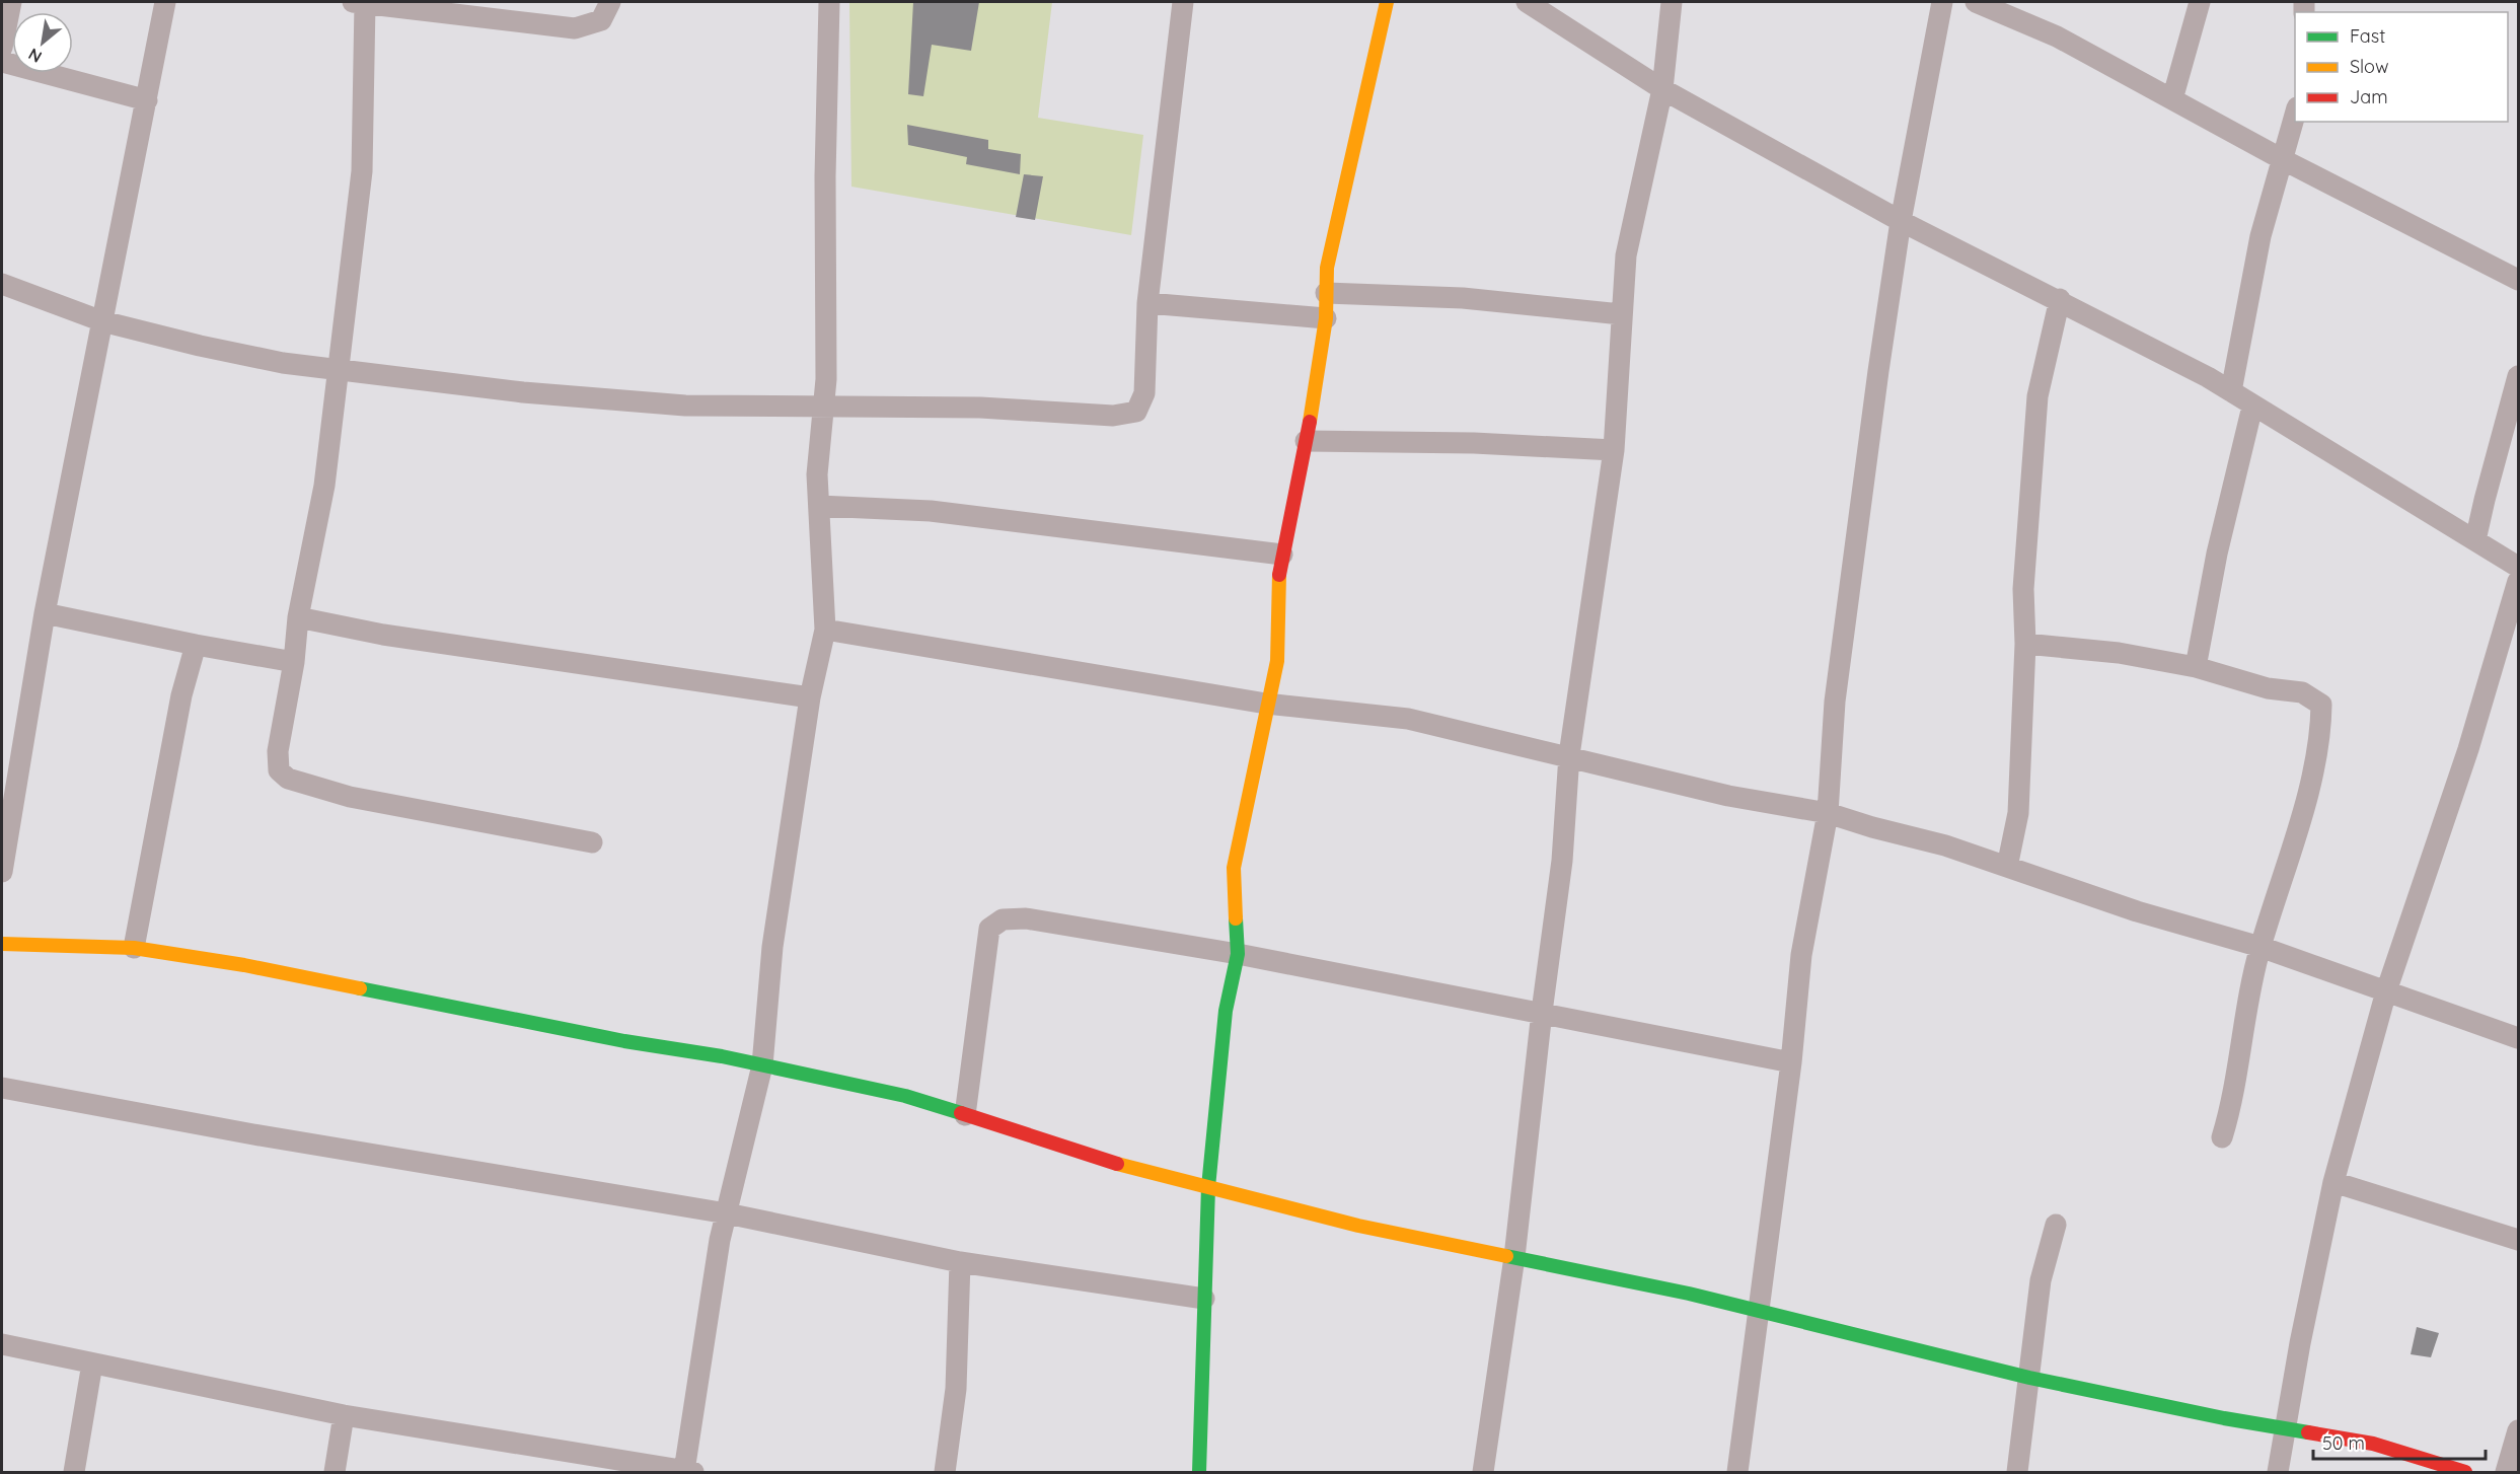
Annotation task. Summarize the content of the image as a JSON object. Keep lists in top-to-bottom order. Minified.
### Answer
{"legend":["Fast","Slow","Jam"],"scale_bar":"50 m","north":"bottom left"}
